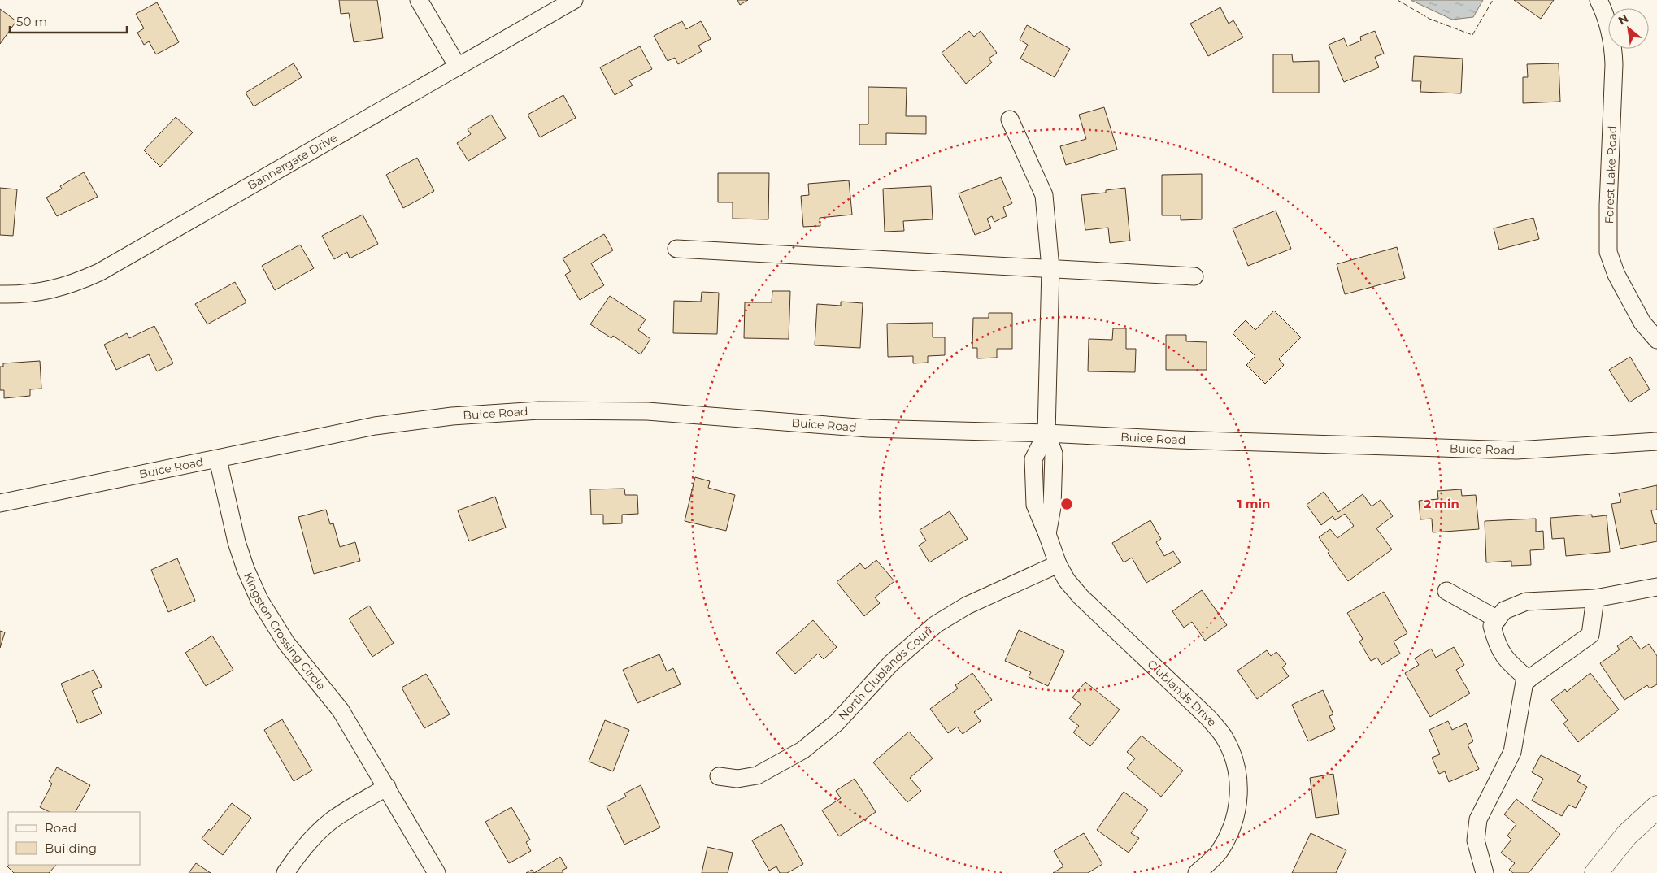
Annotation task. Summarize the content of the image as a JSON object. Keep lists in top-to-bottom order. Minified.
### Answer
{"streets":{"street":["Bannergate Drive","Forest Lake Road","Buice Road","Kingston Crossing Circle","North Clublands Court","Clublands Drive"]},"crossings":[["Buice Road","Kingston Crossing Circle"],["Buice Road","Clublands Drive"],["North Clublands Court","Clublands Drive"]],"legend":["Road","Building"],"scale_bar":"50 m","north":"top left","rings":["1 min","2 min"]}
